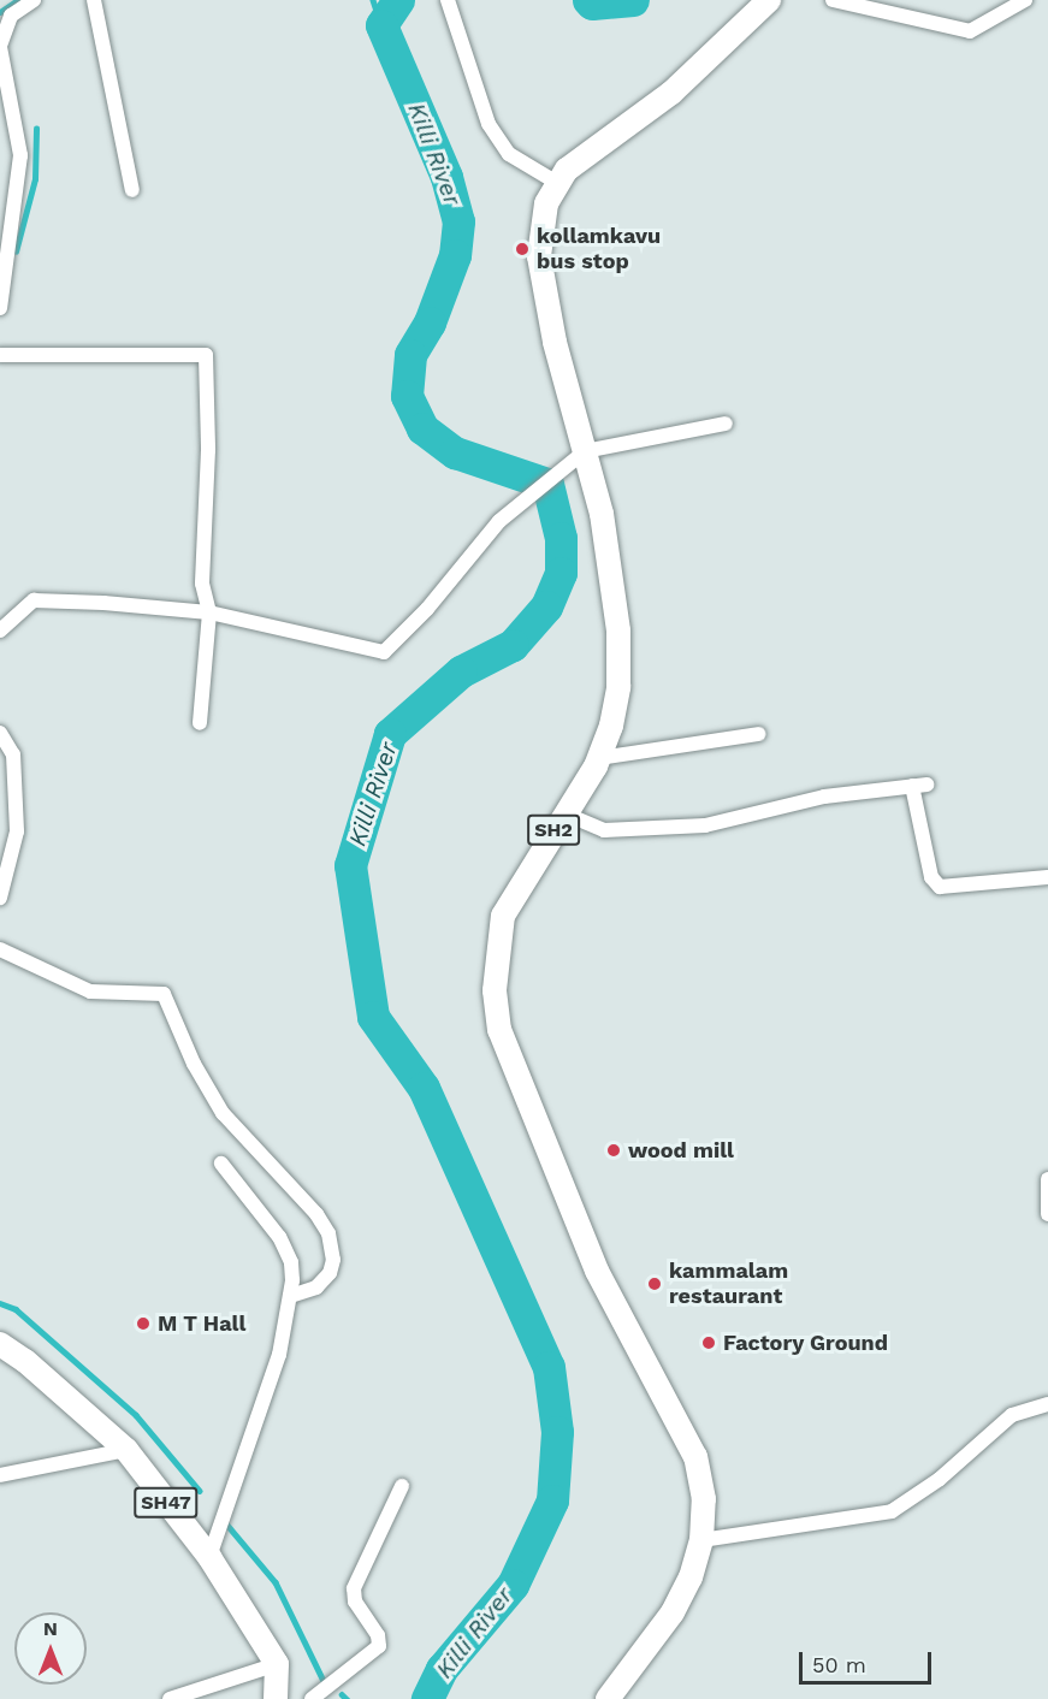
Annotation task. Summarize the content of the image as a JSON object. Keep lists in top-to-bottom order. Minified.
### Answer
{"streets":{"main road":["SH2","SH47"]},"water":["Killi River"],"places":["kollamkavu bus stop","wood mill","kammalam restaurant","M T Hall","Factory Ground"],"scale_bar":"50 m","north":"top"}
